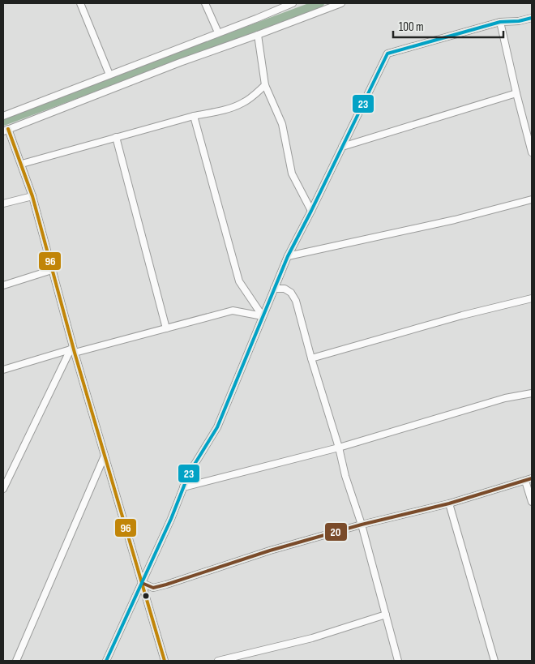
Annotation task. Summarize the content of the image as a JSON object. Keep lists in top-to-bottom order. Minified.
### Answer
{"lines":["transit line 23","transit line 96","transit line 20"],"scale_bar":"100 m"}
